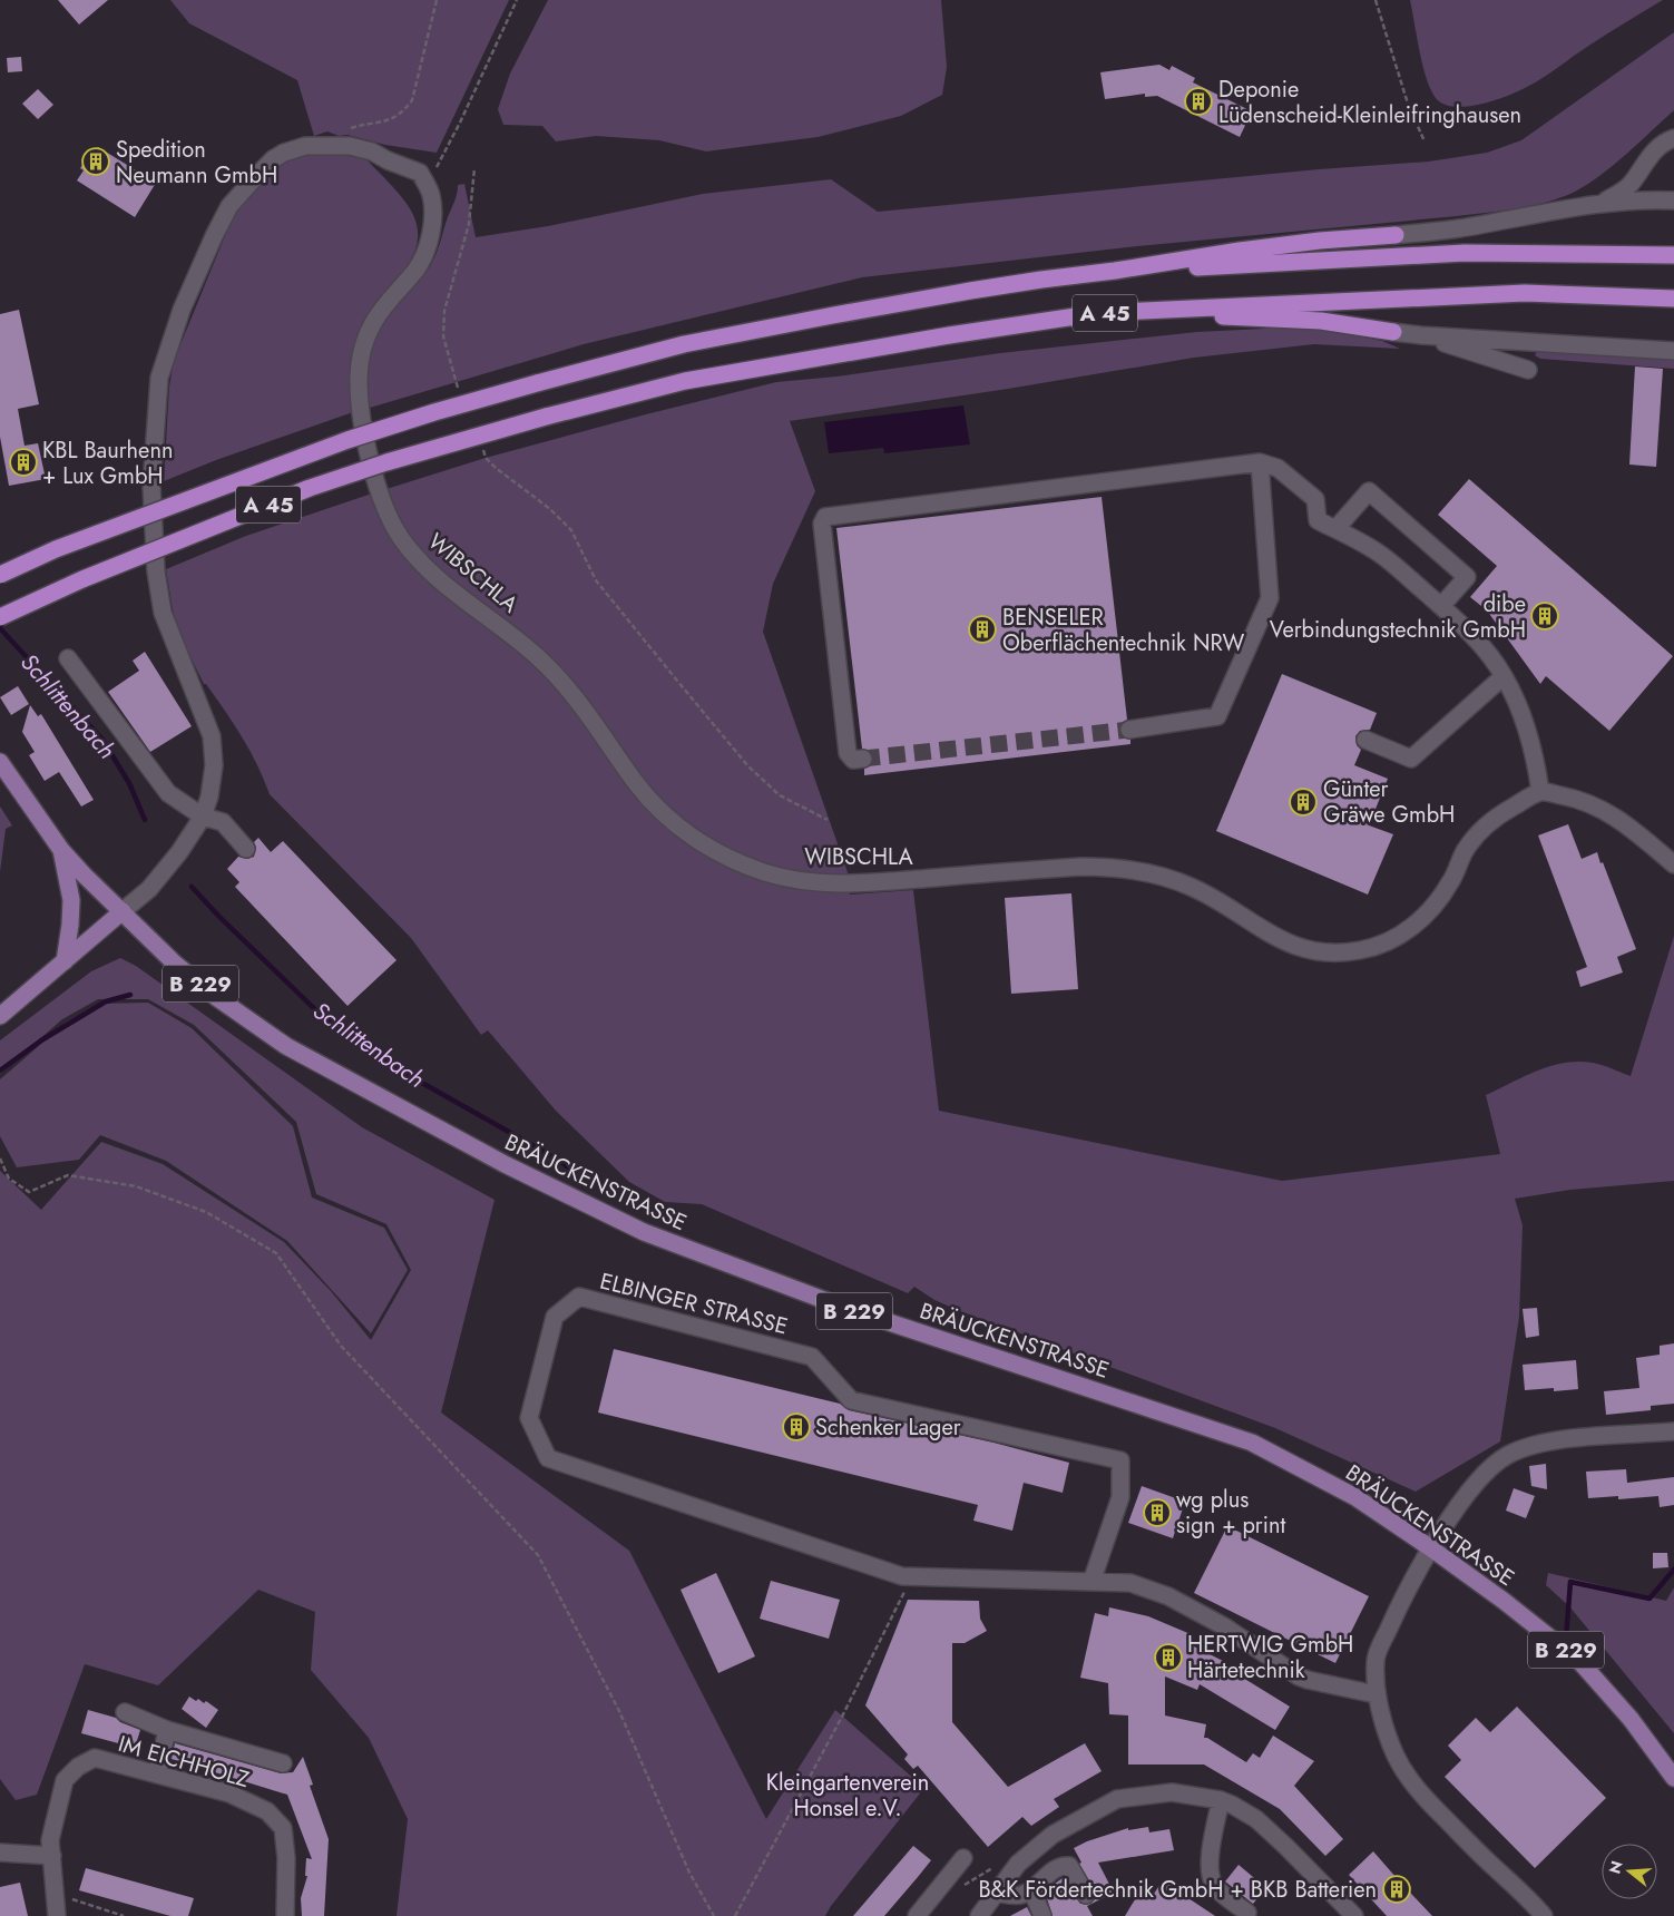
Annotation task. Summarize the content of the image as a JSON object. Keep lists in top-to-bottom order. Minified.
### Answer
{"streets":{"highway":["A 45"],"main road":["B 229","BRÄUCKENSTRASSE"],"street":["WIBSCHLA","ELBINGER STRASSE","IM EICHHOLZ"]},"crossings":[["WIBSCHLA","B 229"],["WIBSCHLA","BRÄUCKENSTRASSE"],["B 229","BRÄUCKENSTRASSE"]],"water":["Schlittenbach"],"parks":["Kleingartenverein Honsel e.V."],"places":{"building":["Deponie Lüdenscheid-Kleinleifringhausen","Spedition Neumann GmbH","KBL Baurhenn + Lux GmbH","dibe Verbindungstechnik GmbH","BENSELER Oberflächentechnik NRW","Günter Gräwe GmbH","Schenker Lager","wg plus sign + print","HERTWIG GmbH Härtetechnik","B&K Fördertechnik GmbH + BKB Batterien"]},"north":"left"}
